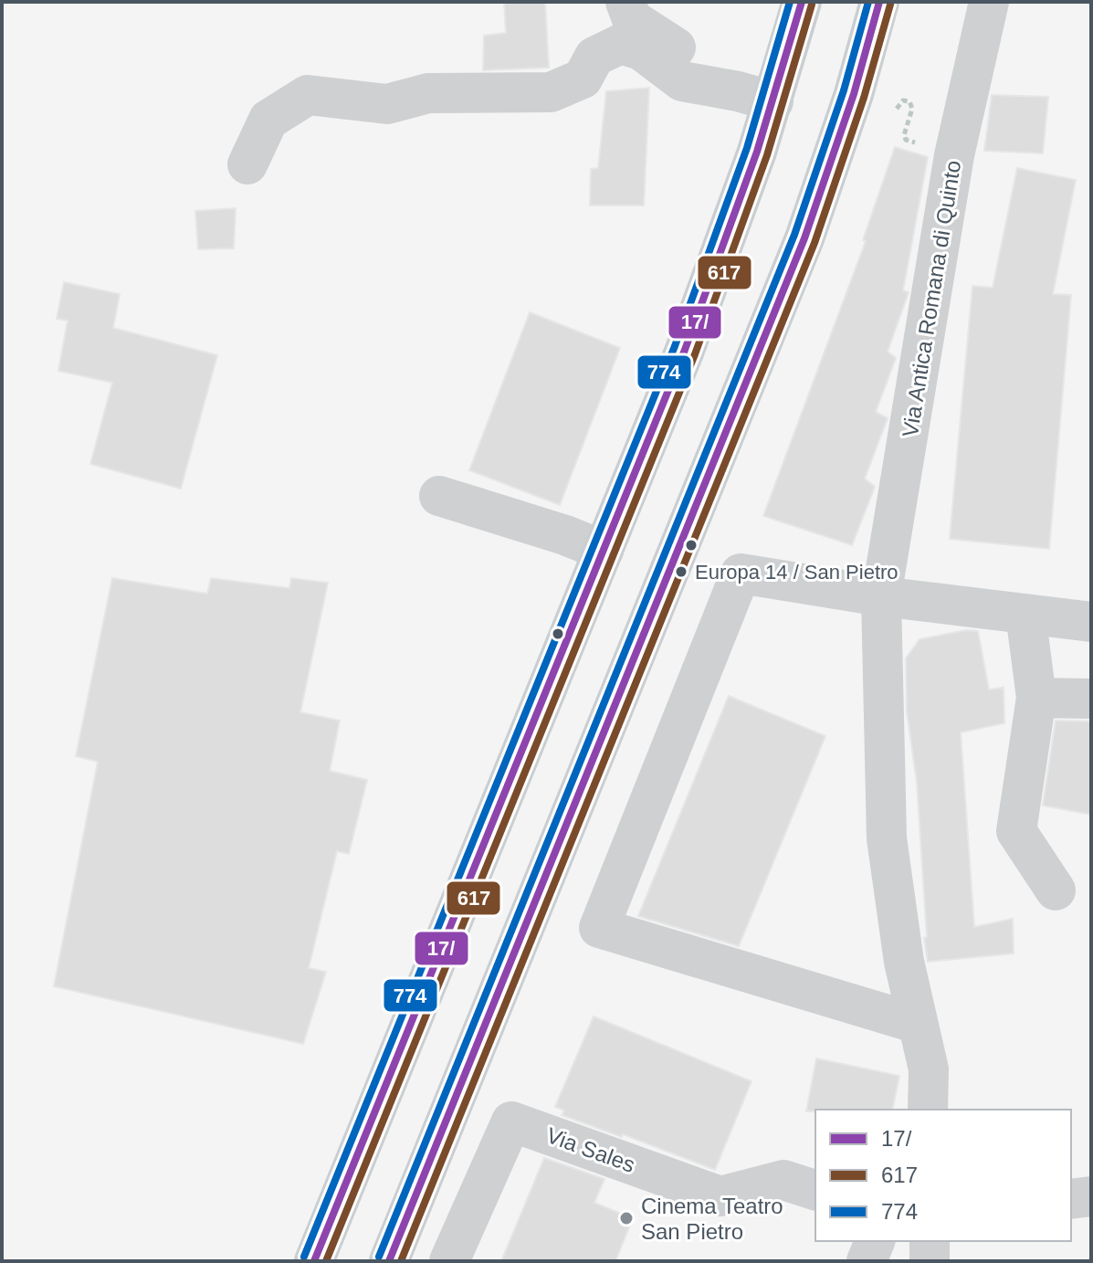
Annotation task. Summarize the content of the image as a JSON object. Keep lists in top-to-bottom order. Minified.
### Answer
{"streets":{"street":["Via Antica Romana di Quinto","Via Sales"]},"places":["Europa 14 / San Pietro","Cinema Teatro San Pietro"],"lines":["transit line 17/","transit line 774","transit line 617"],"legend":["17/","617","774"]}
